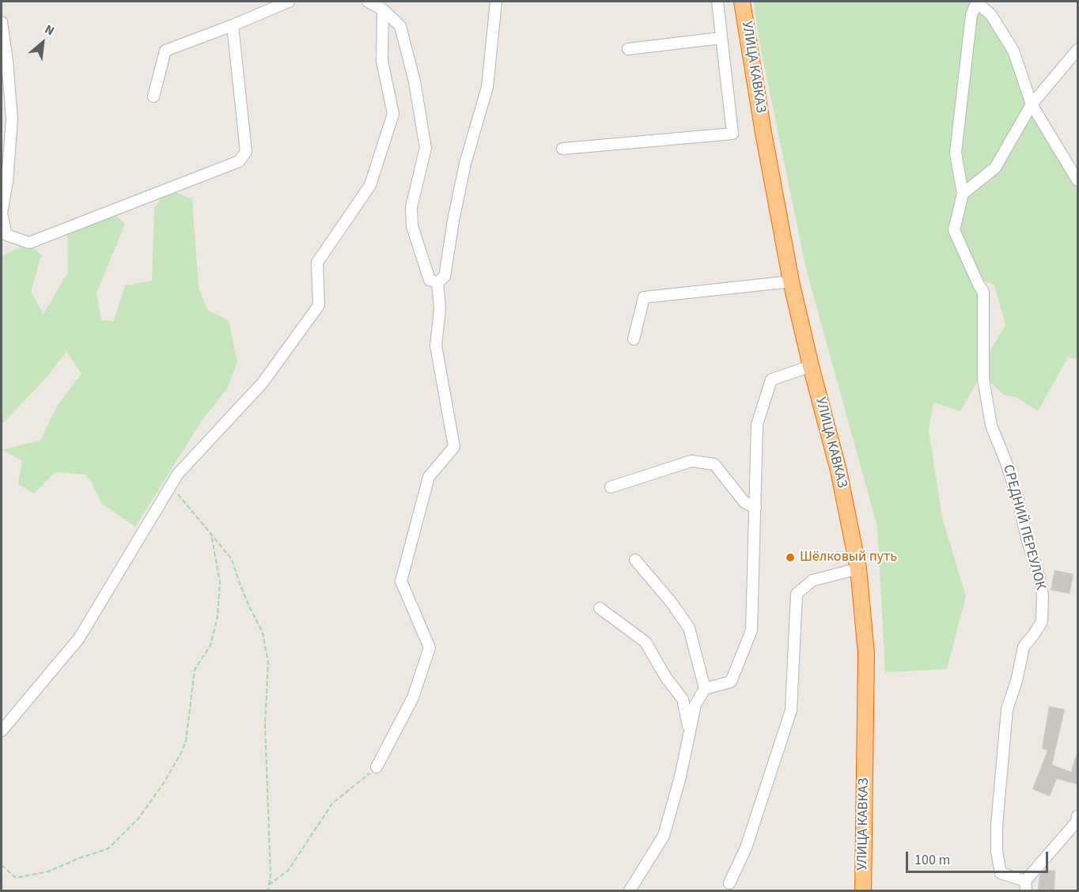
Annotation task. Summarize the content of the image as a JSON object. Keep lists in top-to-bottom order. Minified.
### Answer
{"streets":{"highway":["УЛИЦА КАВКАЗ"],"street":["СРЕДНИЙ ПЕРЕУЛОК"]},"places":["Шёлковый путь"],"scale_bar":"100 m","north":"top right"}
